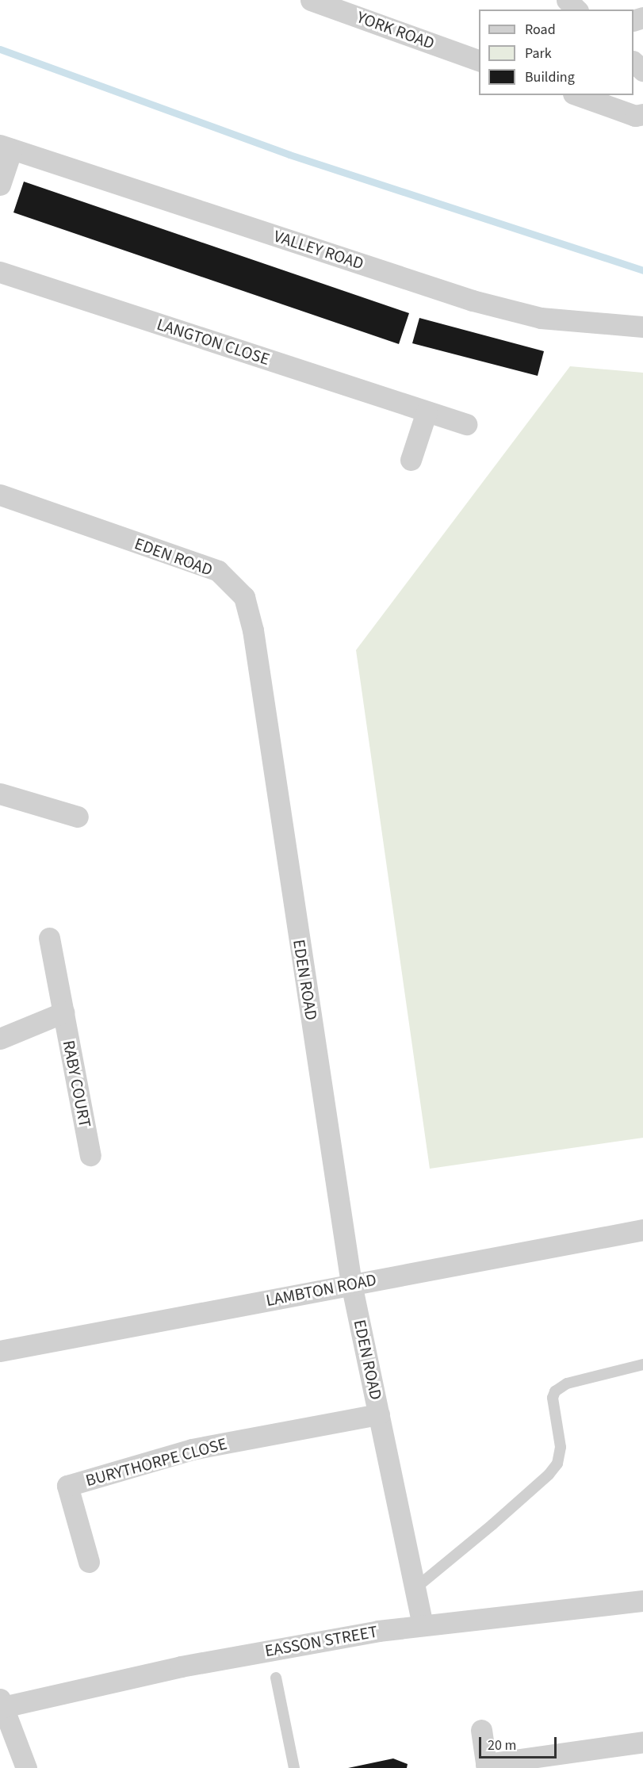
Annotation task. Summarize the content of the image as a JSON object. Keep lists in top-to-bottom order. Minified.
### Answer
{"streets":{"street":["YORK ROAD","VALLEY ROAD","LANGTON CLOSE","EDEN ROAD","RABY COURT","LAMBTON ROAD","BURYTHORPE CLOSE","EASSON STREET"]},"crossings":[["EDEN ROAD","LAMBTON ROAD"],["EDEN ROAD","BURYTHORPE CLOSE"],["EDEN ROAD","EASSON STREET"]],"legend":["Road","Park","Building"],"scale_bar":"20 m"}
